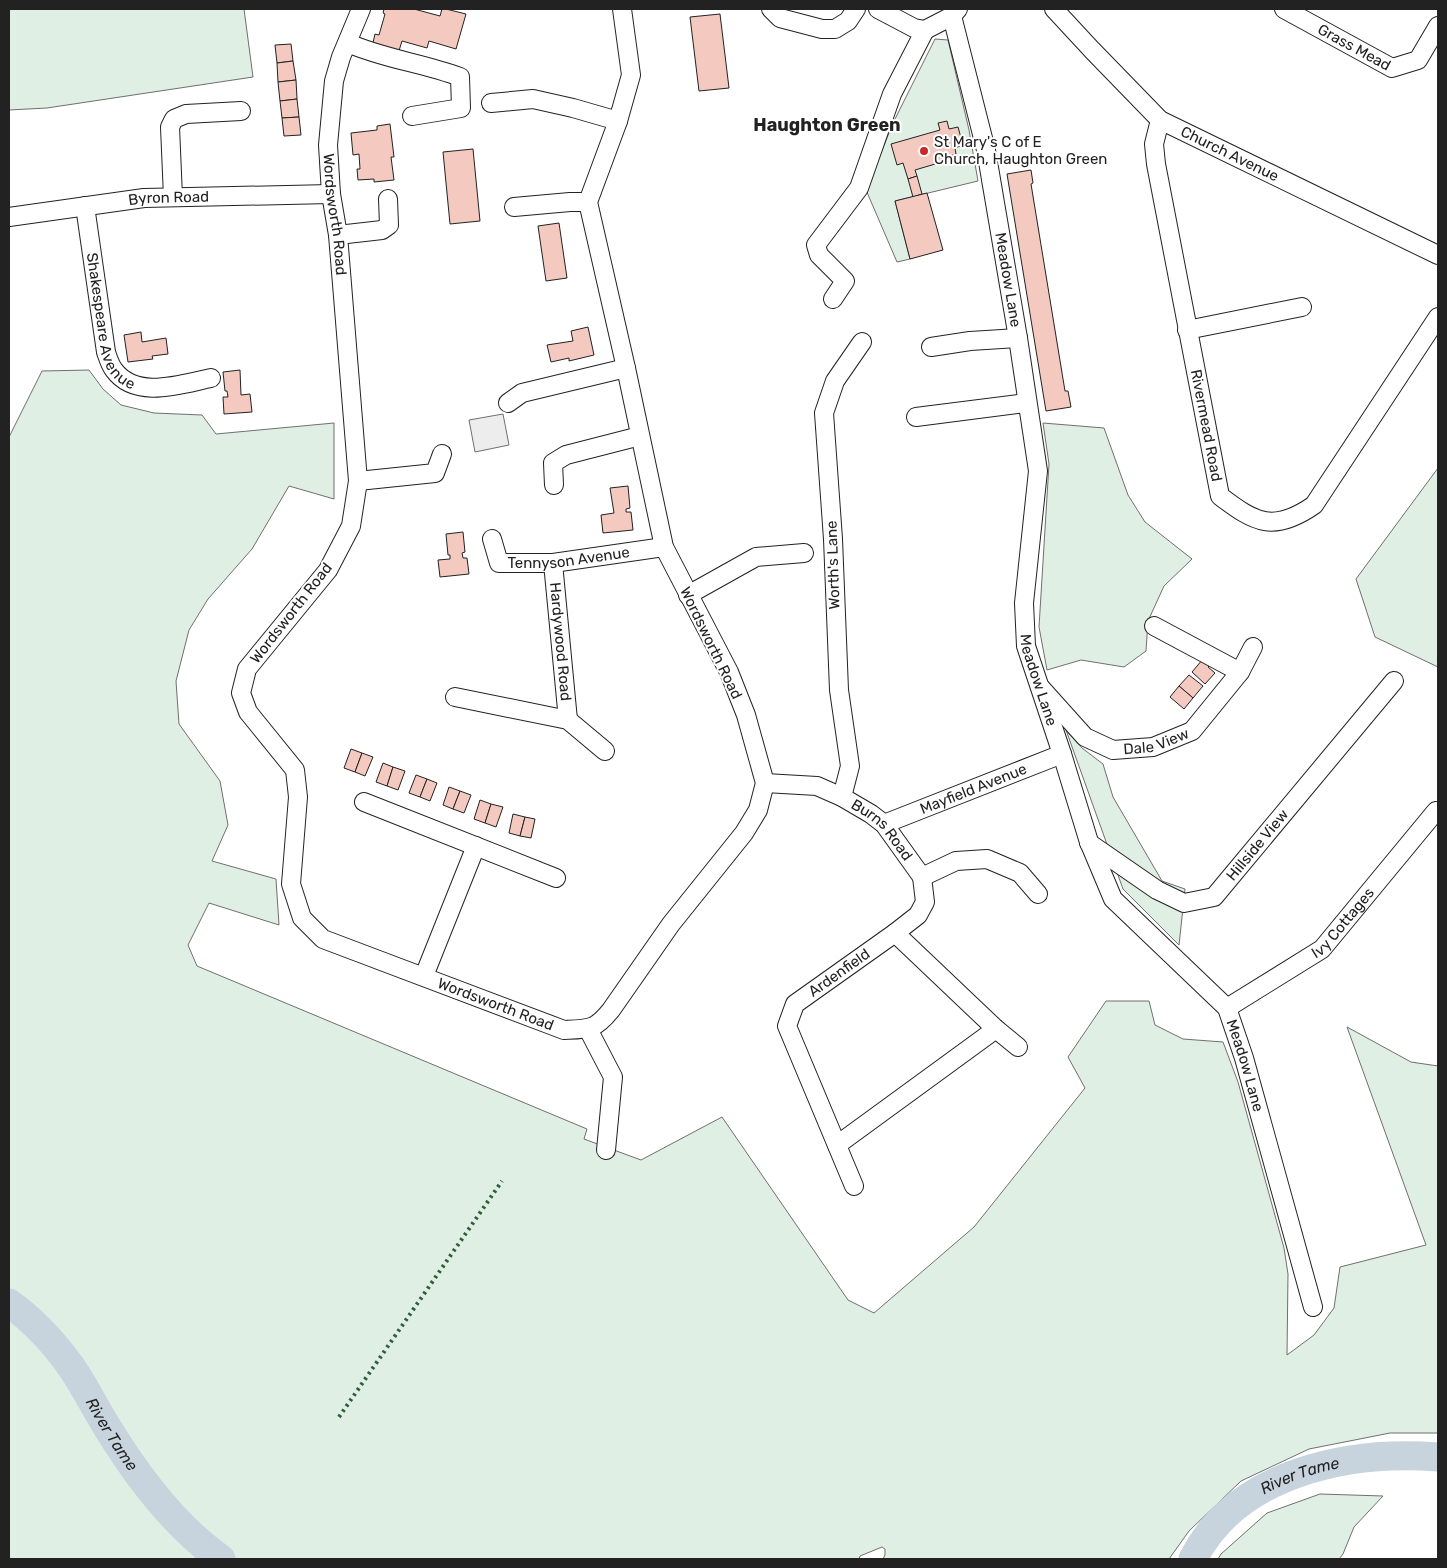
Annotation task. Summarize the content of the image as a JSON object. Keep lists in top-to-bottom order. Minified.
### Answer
{"streets":{"street":["Grass Mead","Church Avenue","Byron Road","Wordsworth Road","Meadow Lane","Shakespeare Avenue","Rivermead Road","Tennyson Avenue","Worth's Lane","Hardywood Road","Dale View","Mayfield Avenue","Burns Road","Hillside View","Ivy Cottages","Ardenfield"]},"crossings":[["Church Avenue","Rivermead Road"],["Byron Road","Wordsworth Road"],["Byron Road","Shakespeare Avenue"],["Wordsworth Road","Tennyson Avenue"],["Wordsworth Road","Burns Road"],["Meadow Lane","Dale View"],["Meadow Lane","Mayfield Avenue"],["Meadow Lane","Hillside View"],["Meadow Lane","Ivy Cottages"],["Tennyson Avenue","Hardywood Road"],["Worth's Lane","Burns Road"],["Mayfield Avenue","Burns Road"],["Burns Road","Ardenfield"]],"districts":["Haughton Green"],"water":["River Tame"],"places":["St Mary's C of E Church, Haughton Green"]}
